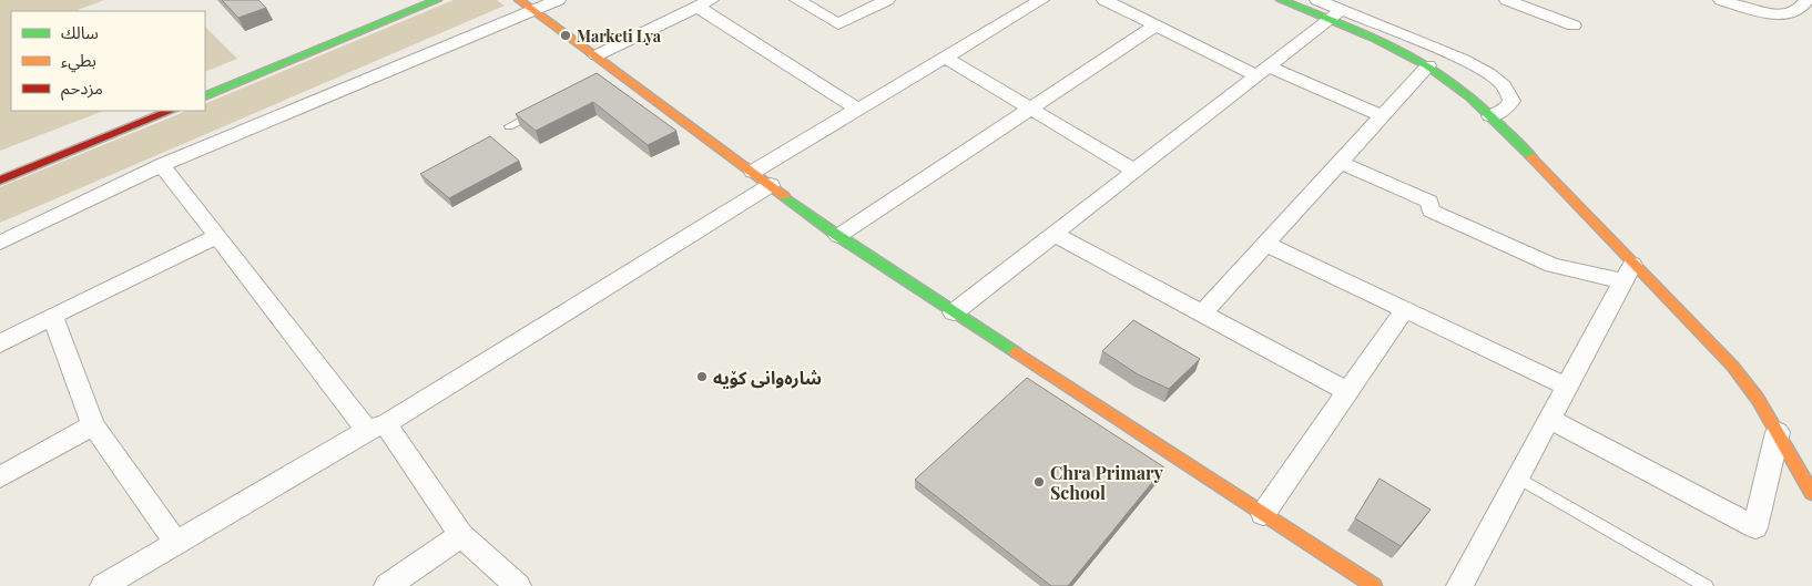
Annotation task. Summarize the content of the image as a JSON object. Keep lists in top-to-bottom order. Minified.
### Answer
{"places":["Marketi Lya","شارەوانی کۆیە","Chra Primary School"],"legend":["سالك","بطيء","مزدحم"]}
